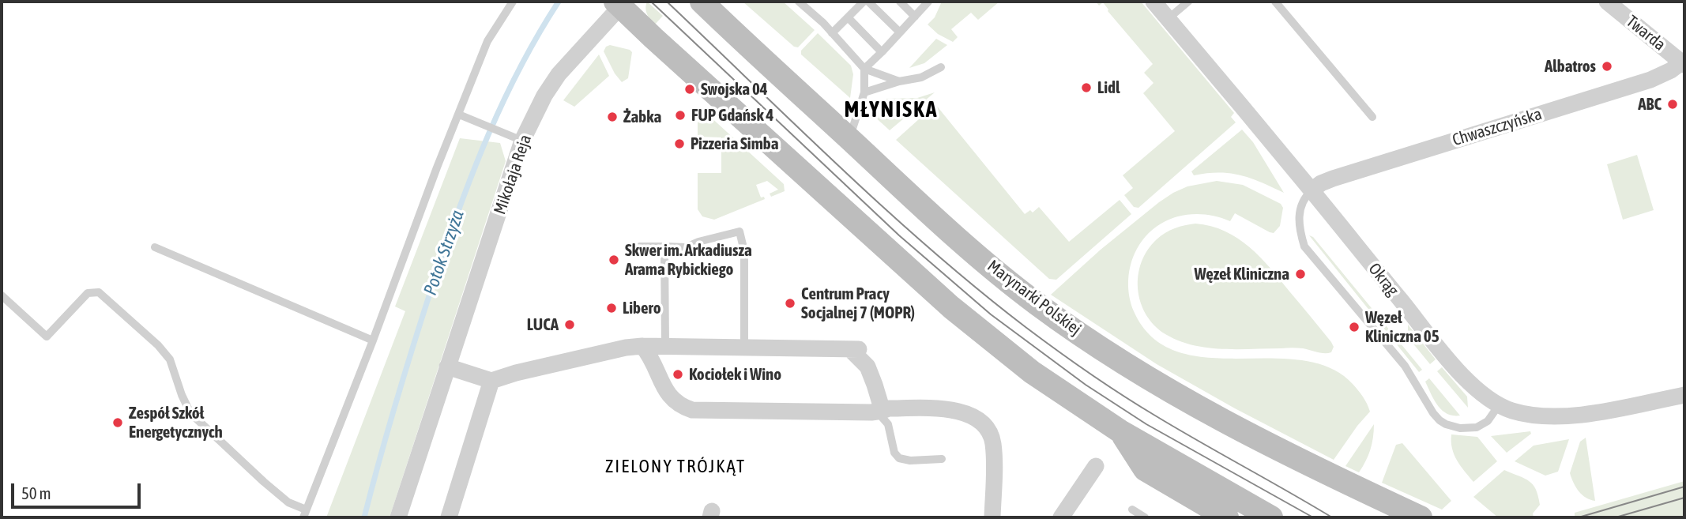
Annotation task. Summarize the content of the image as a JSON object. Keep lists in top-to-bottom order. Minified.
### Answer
{"streets":{"main road":["Marynarki Polskiej"],"street":["Twarda","Chwaszczyńska","Mikołaja Reja","Okrąg"]},"crossings":[["Twarda","Chwaszczyńska"],["Chwaszczyńska","Okrąg"]],"districts":["MŁYNISKA","ZIELONY TRÓJKĄT"],"water":["Potok Strzyża"],"places":["Albatros","Lidl","Swojska 04","ABC","FUP Gdańsk 4","Żabka","Pizzeria Simba","Skwer im. Arkadiusza Arama Rybickiego","Węzeł Kliniczna","Centrum Pracy Socjalnej 7 (MOPR)","Libero","LUCA","Węzeł Kliniczna 05","Kociołek i Wino","Zespół Szkół Energetycznych"],"scale_bar":"50 m"}
